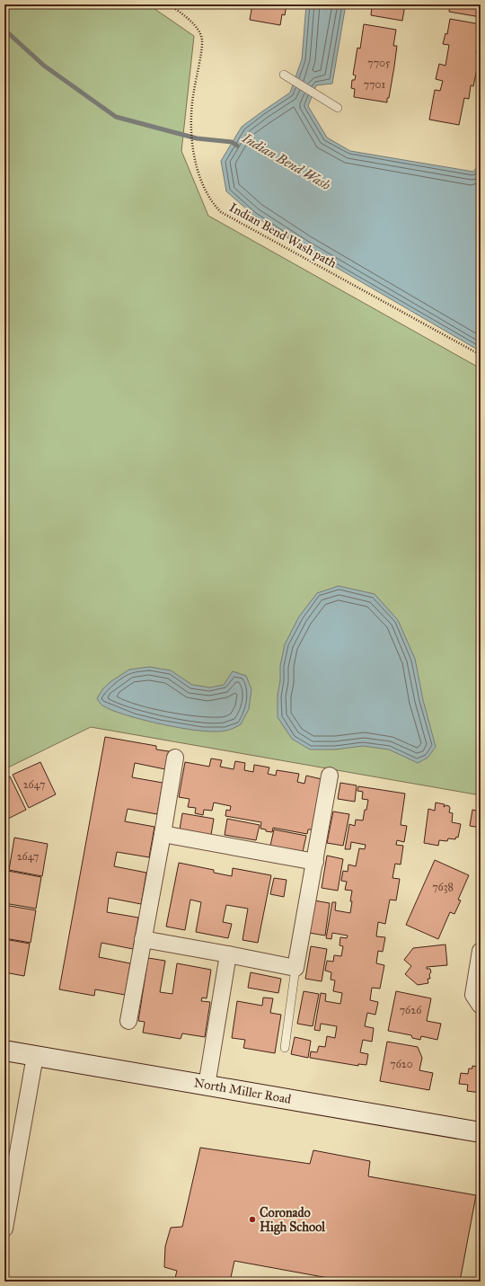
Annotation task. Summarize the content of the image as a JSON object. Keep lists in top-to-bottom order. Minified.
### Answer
{"streets":{"street":["North Miller Road"],"path":["Indian Bend Wash path"]},"water":["Indian Bend Wash"],"places":["Coronado High School"],"house_numbers":["7705","7701","2647","2647","7638","7626","7620"]}
